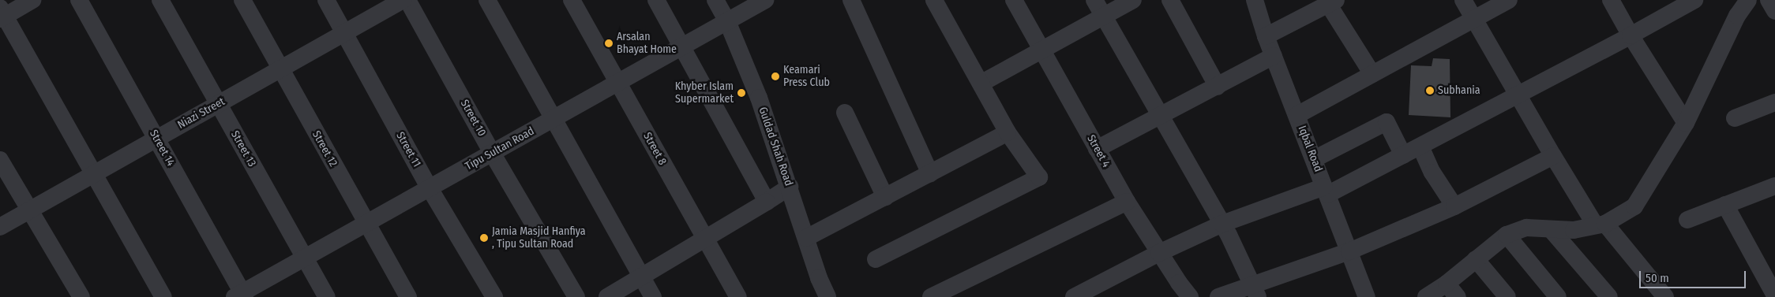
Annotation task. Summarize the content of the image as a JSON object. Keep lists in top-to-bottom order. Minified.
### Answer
{"streets":{"street":["Niazi Street","Street 10","Guldad Shah Road","Street 14","Street 13","Street 12","Tipu Sultan Road","Street 8","Iqbal Road","Street 11","Street 4"]},"crossings":[["Niazi Street","Street 14"],["Niazi Street","Street 13"],["Niazi Street","Street 12"],["Niazi Street","Street 11"],["Street 10","Tipu Sultan Road"],["Guldad Shah Road","Tipu Sultan Road"],["Street 14","Tipu Sultan Road"],["Street 13","Tipu Sultan Road"],["Street 12","Tipu Sultan Road"],["Tipu Sultan Road","Street 8"],["Tipu Sultan Road","Street 11"]],"places":["Arsalan Bhayat Home","Keamari Press Club","Subhania","Khyber Islam Supermarket","Jamia Masjid Hanfiya , Tipu Sultan Road"],"scale_bar":"50 m"}
